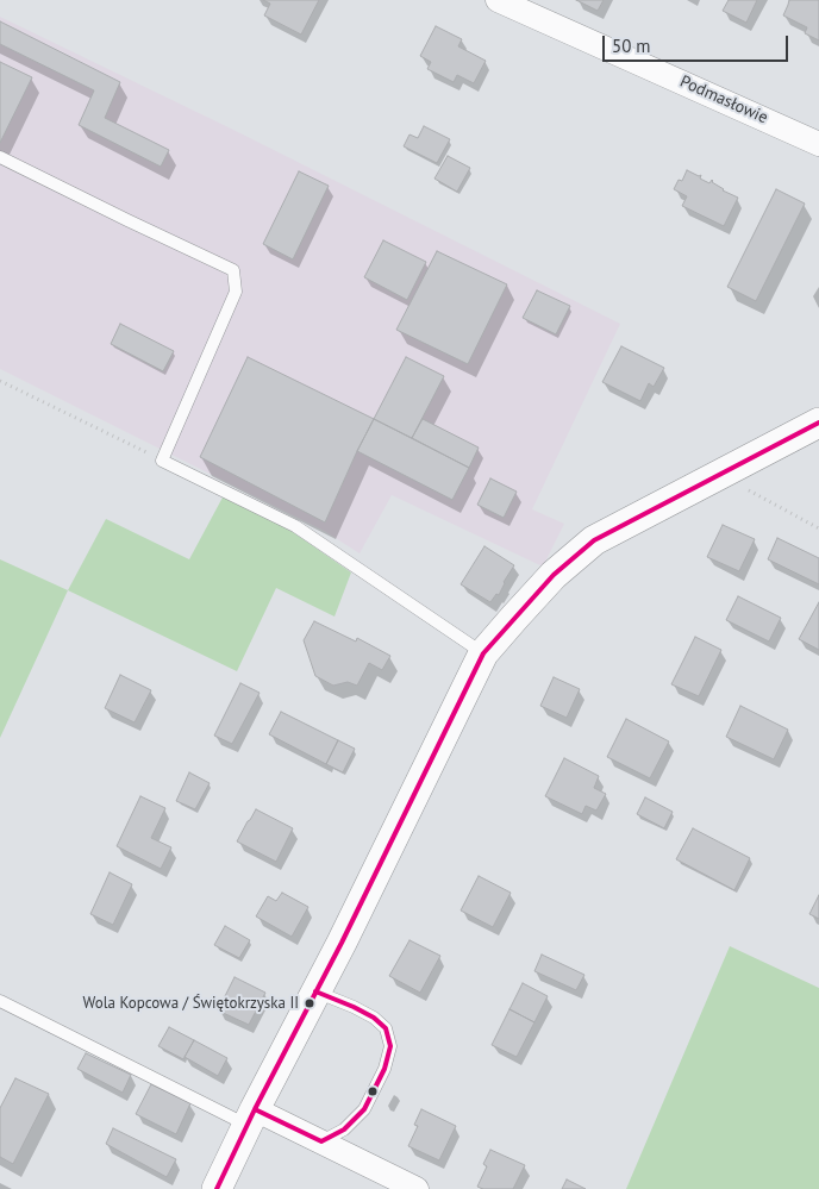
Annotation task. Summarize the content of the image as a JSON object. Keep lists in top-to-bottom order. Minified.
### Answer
{"streets":{"street":["Podmasłowie"]},"places":["Wola Kopcowa / Świętokrzyska II"],"scale_bar":"50 m"}
